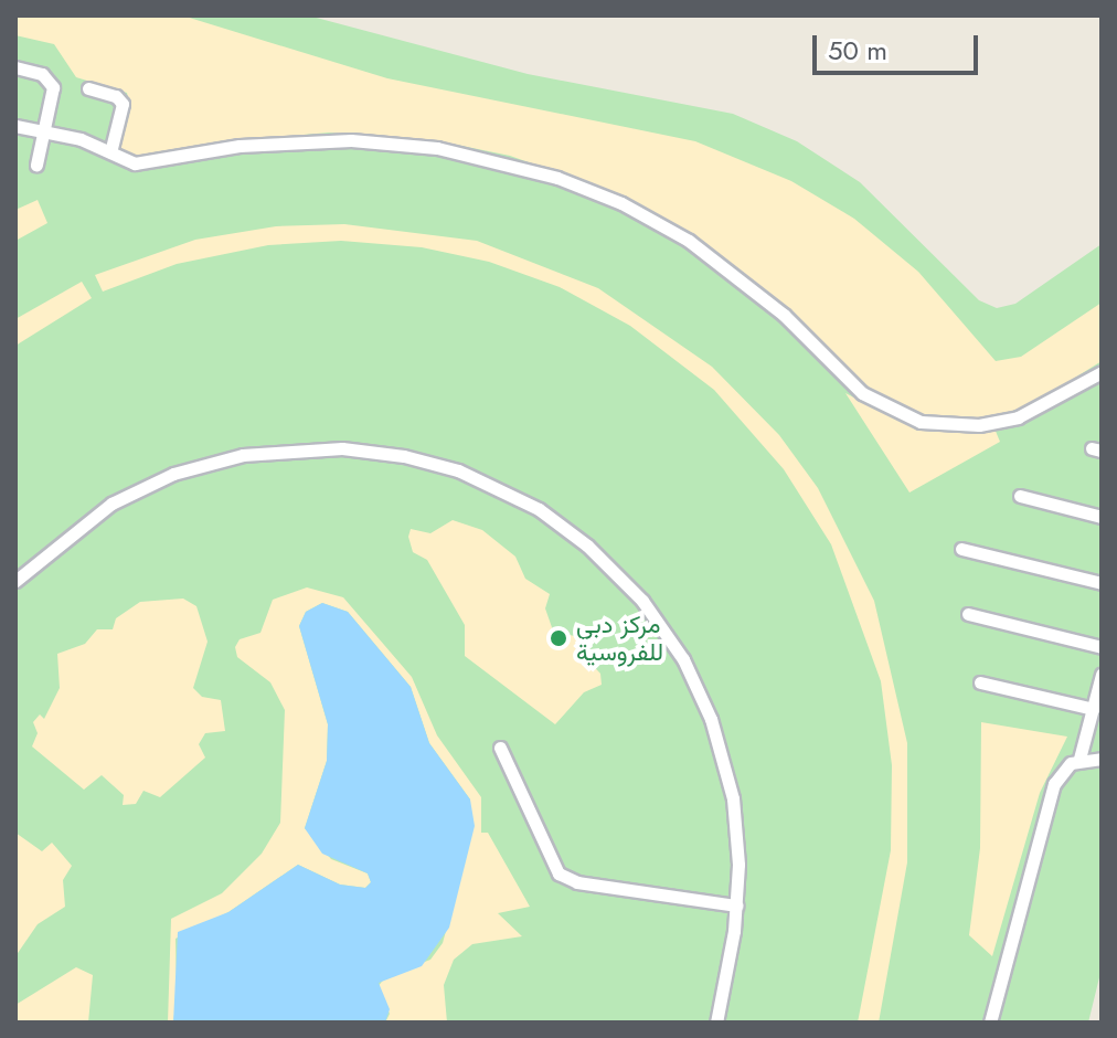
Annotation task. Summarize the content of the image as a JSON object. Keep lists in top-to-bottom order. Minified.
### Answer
{"places":["مركز دبي للفروسية"],"scale_bar":"50 m"}
